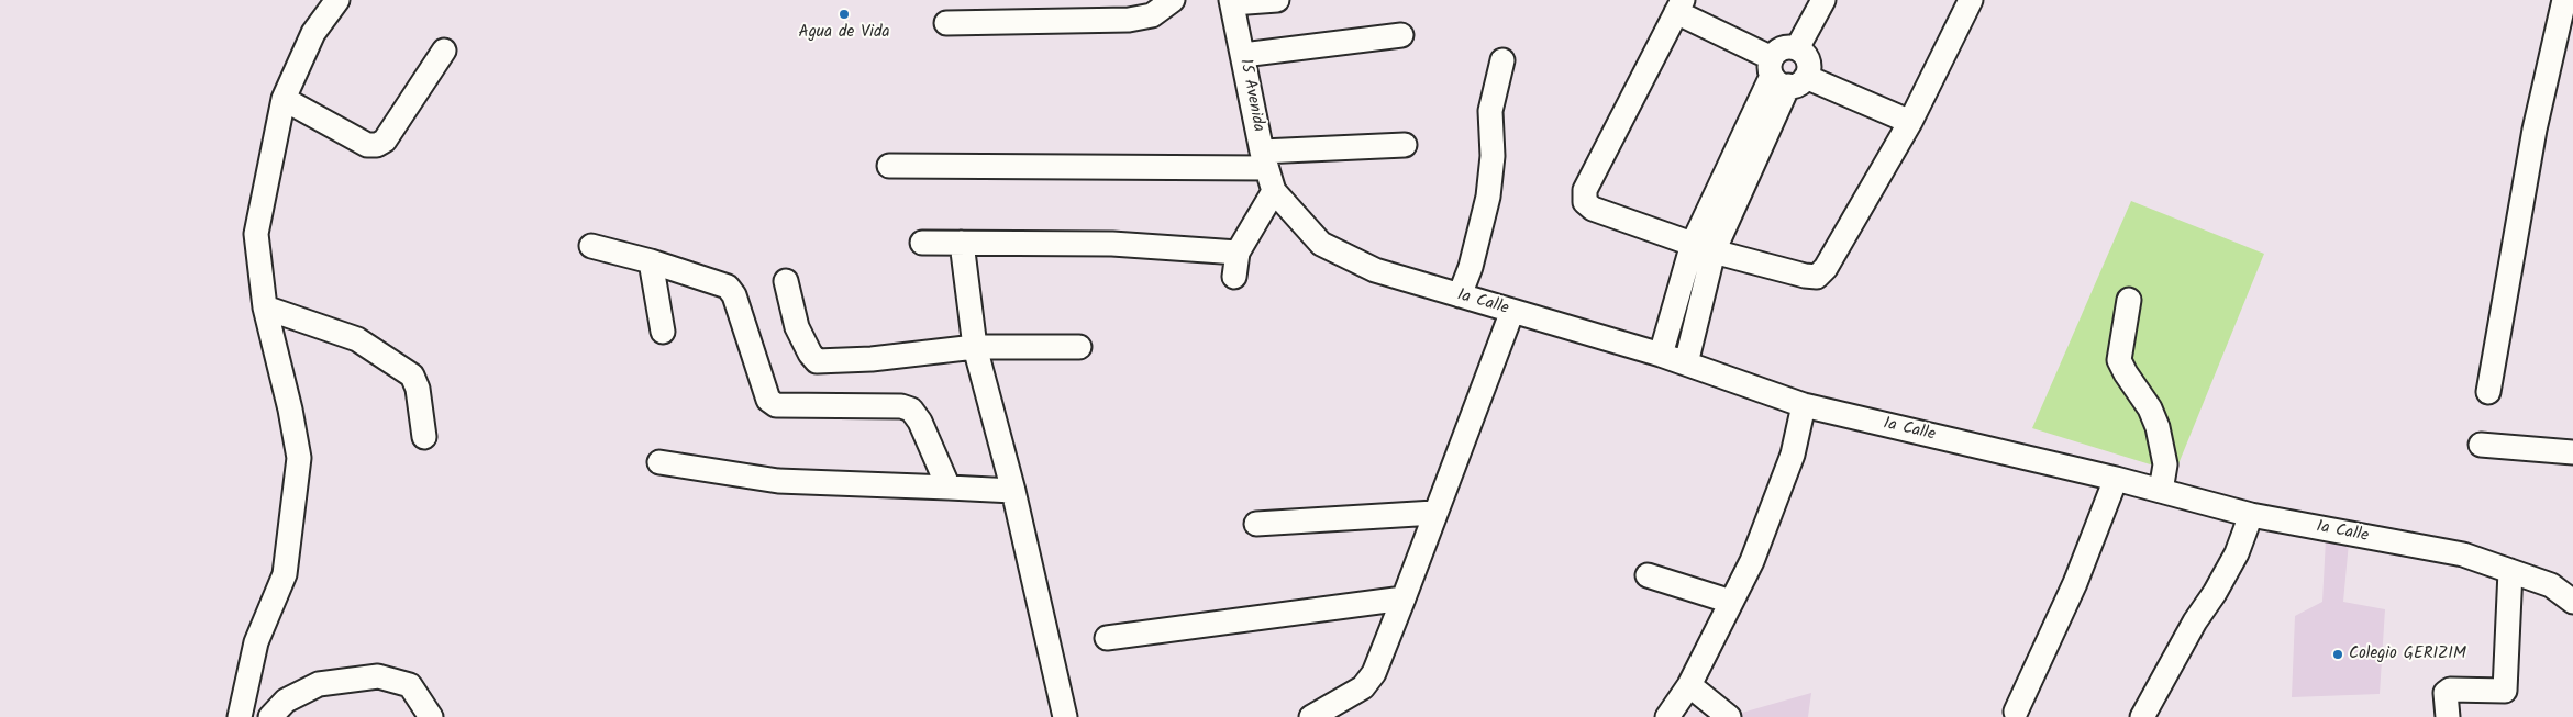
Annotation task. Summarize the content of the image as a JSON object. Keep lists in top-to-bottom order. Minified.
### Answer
{"streets":{"street":["15 Avenida","1a Calle"]},"crossings":[["15 Avenida","1a Calle"]],"places":["Agua de Vida","Colegio GERIZIM"]}
